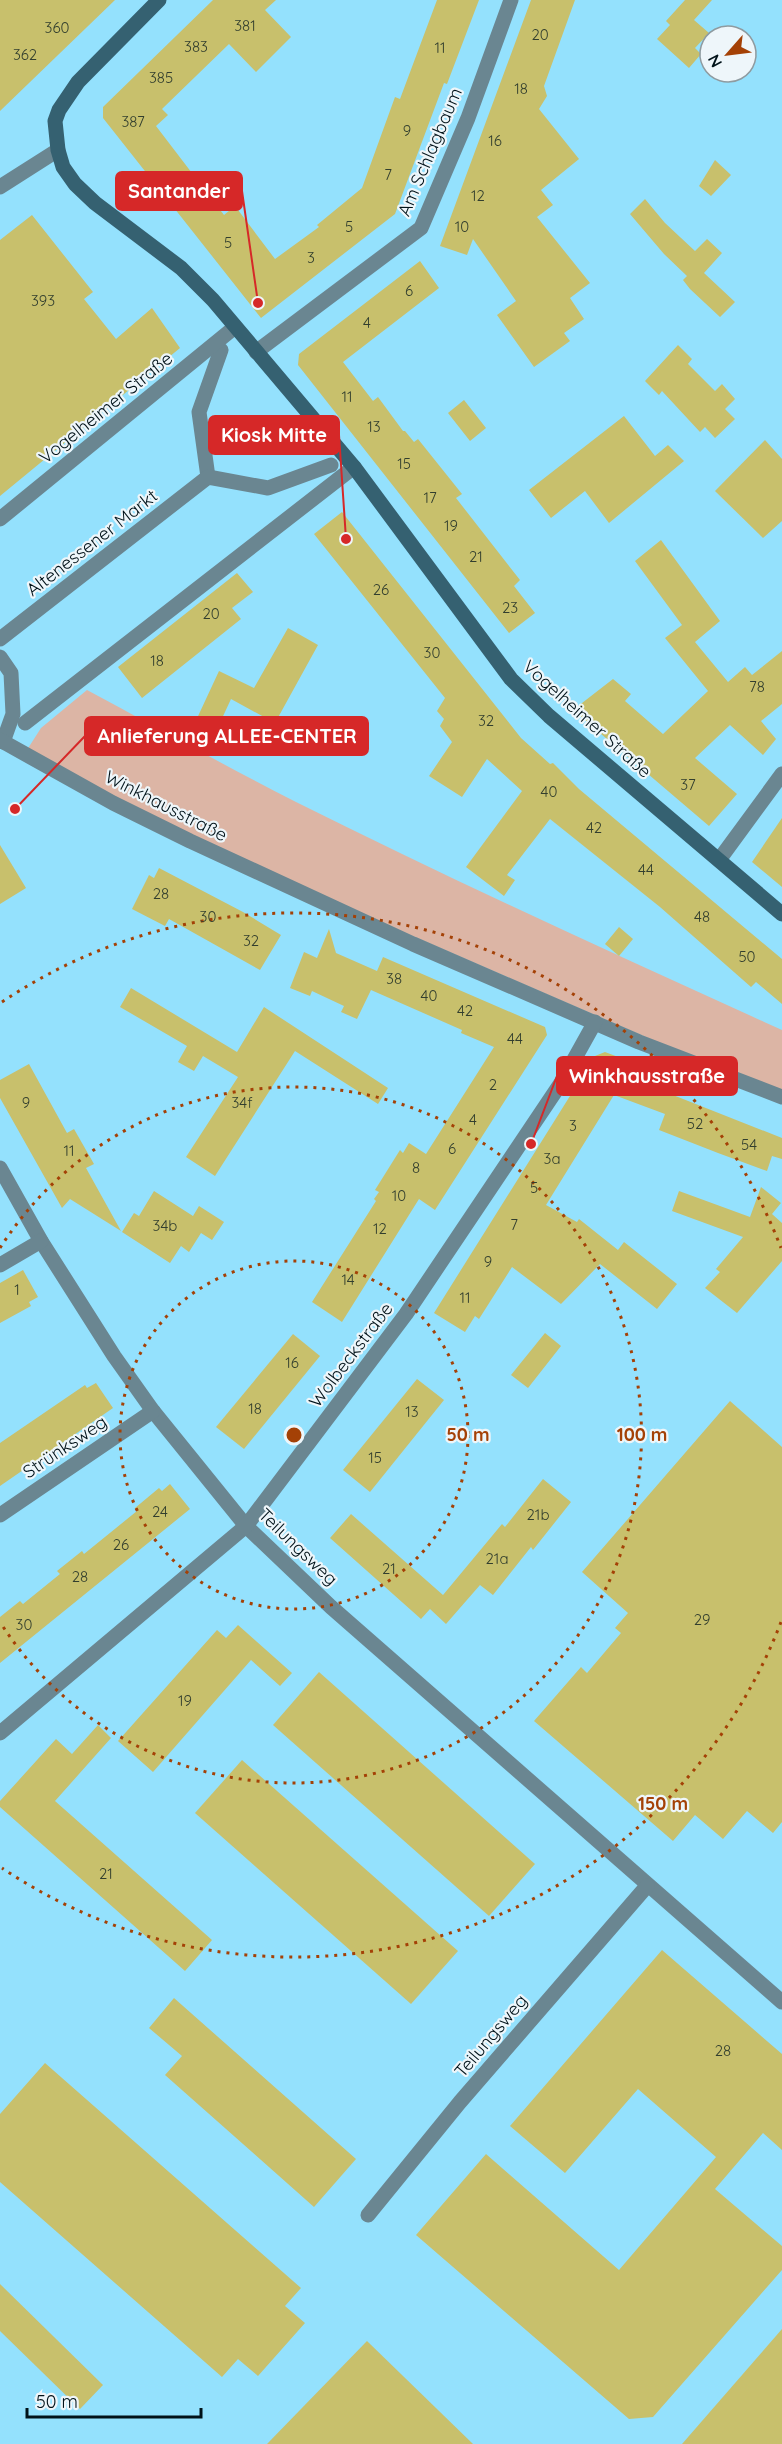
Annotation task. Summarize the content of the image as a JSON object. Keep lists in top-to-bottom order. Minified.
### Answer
{"streets":{"main road":["Vogelheimer Straße"],"street":["Am Schlagbaum","Altenessener Markt","Winkhausstraße","Wolbeckstraße","Strünksweg","Teilungsweg"]},"crossings":[["Am Schlagbaum","Vogelheimer Straße"],["Winkhausstraße","Wolbeckstraße"],["Wolbeckstraße","Teilungsweg"],["Strünksweg","Teilungsweg"]],"places":["Santander","Kiosk Mitte","Anlieferung ALLEE-CENTER","Winkhausstraße"],"house_numbers":["381","360","20","383","11","362","385","18","387","9","16","7","12","5","10","5","3","6","393","4","11","13","15","17","19","21","26","23","20","30","18","78","32","37","40","42","44","28","30","48","32","50","38","40","42","44","2","9","34f","4","52","3","54","6","11","3a","8","5","10","7","34b","12","9","14","1","11","16","18","13","15","24","21b","26","21a","21","28","29","30","19","21","28"],"scale_bar":"50 m","north":"bottom left","rings":["50 m","100 m","150 m"]}
